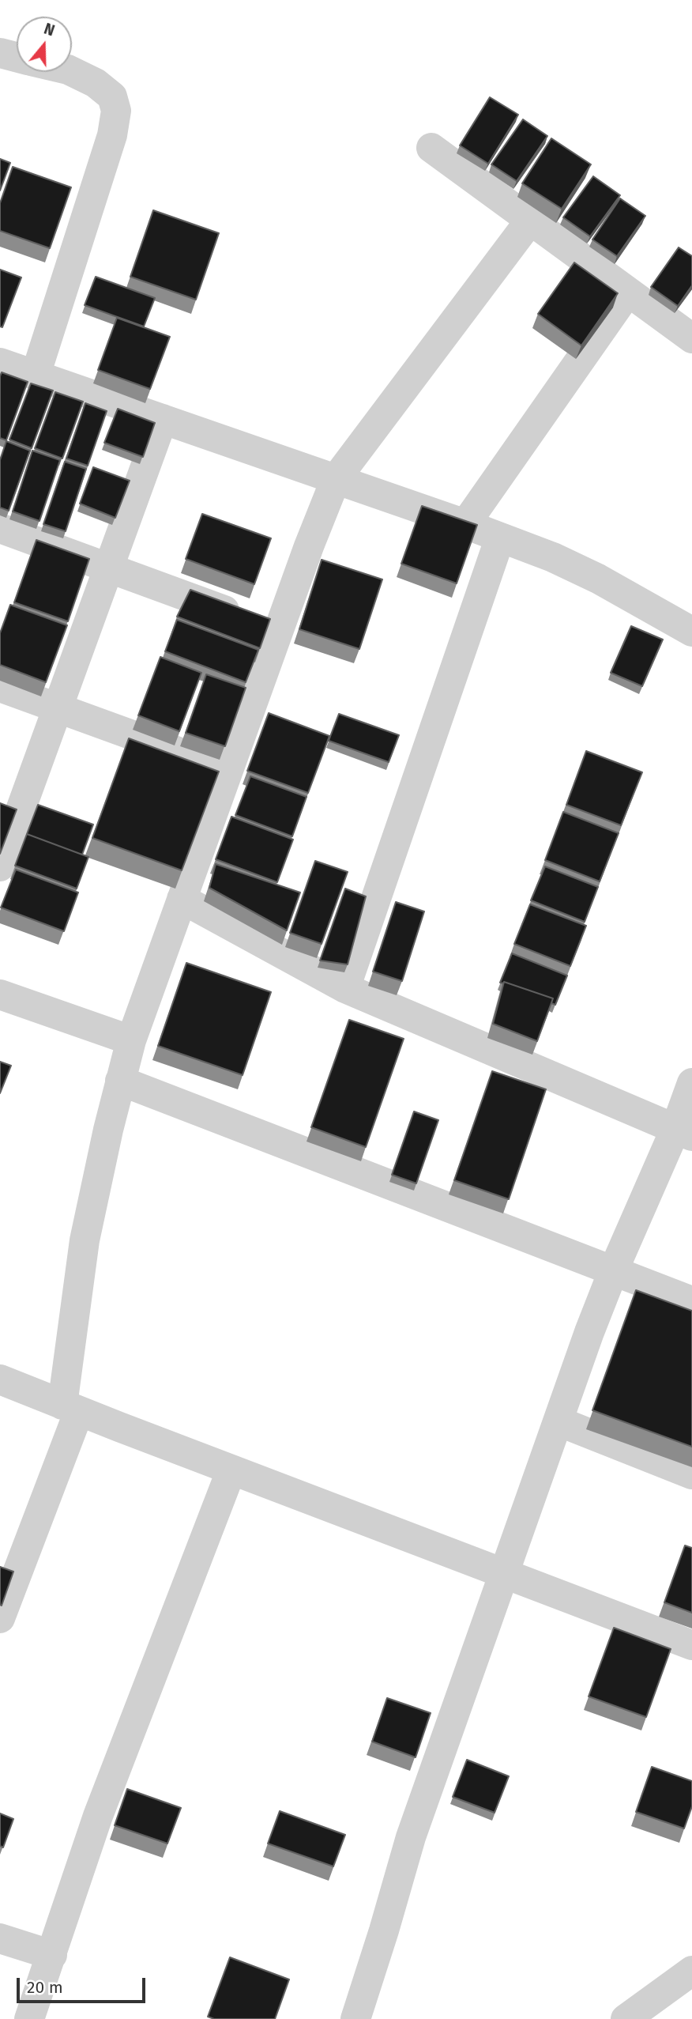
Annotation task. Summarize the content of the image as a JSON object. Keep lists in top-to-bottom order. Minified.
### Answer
{"scale_bar":"20 m","north":"top"}
